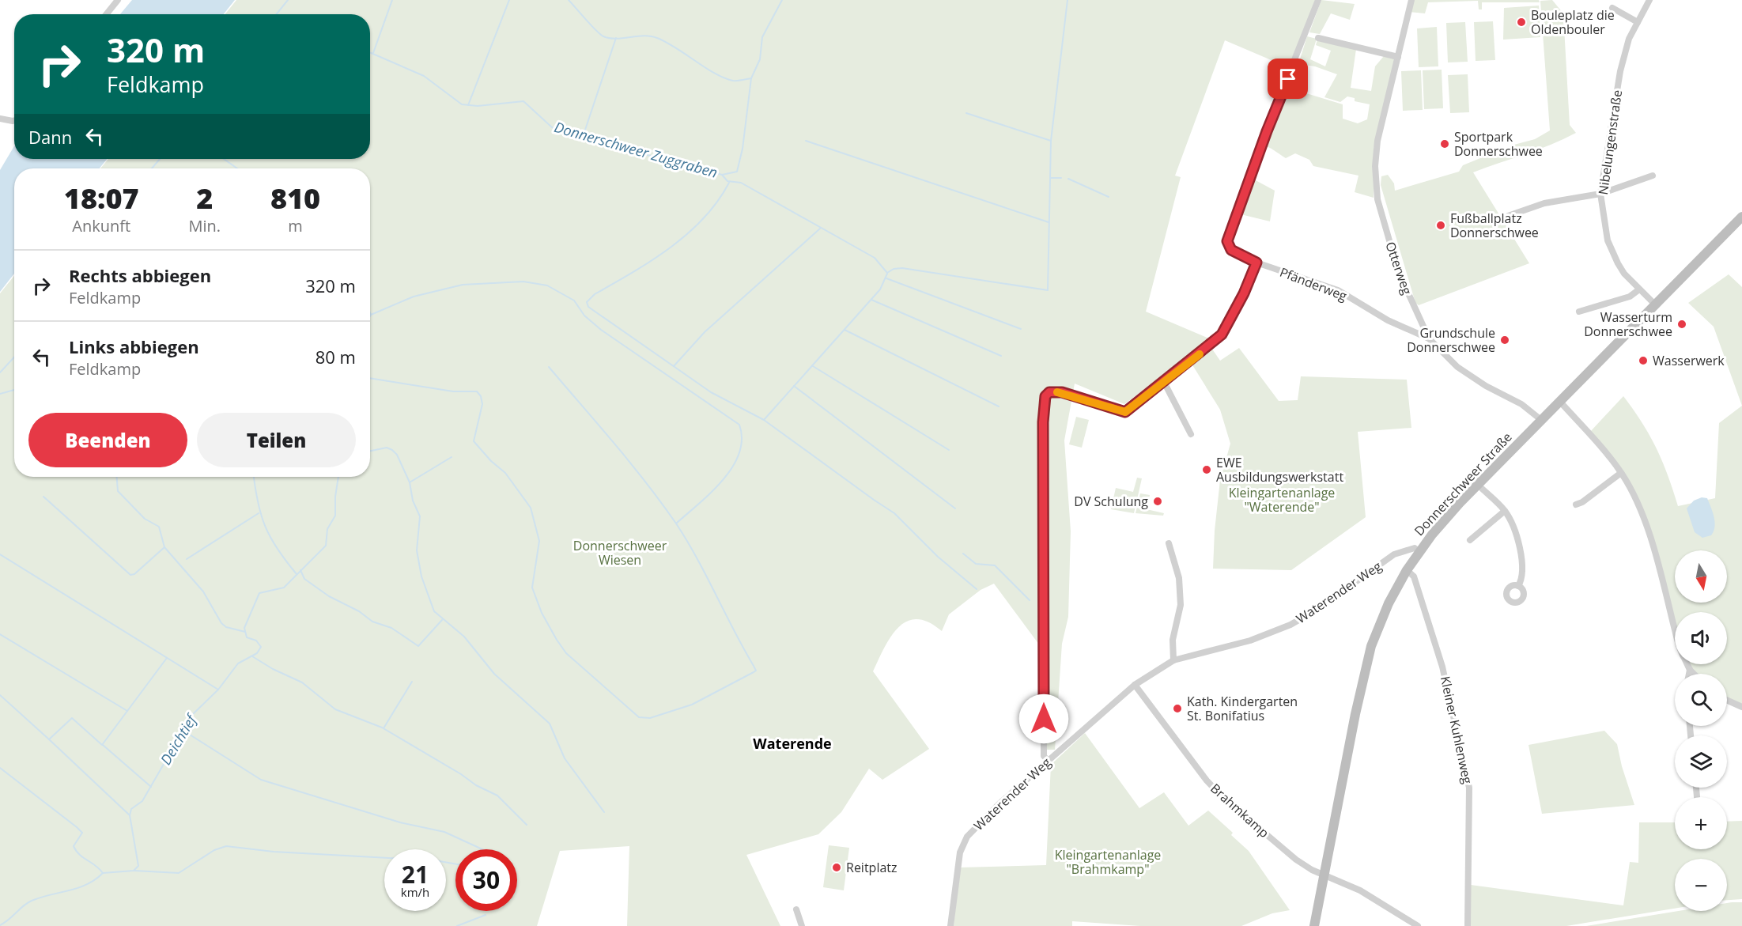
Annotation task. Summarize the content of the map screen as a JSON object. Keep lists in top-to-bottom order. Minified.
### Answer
{"streets":{"main road":["Donnerschweer Straße"],"street":["Nibelungenstraße","Otterweg","Pfänderweg","Waterender Weg","Kleiner Kuhlenweg","Brahmkamp"]},"crossings":[["Nibelungenstraße","Donnerschweer Straße"],["Otterweg","Pfänderweg"],["Otterweg","Donnerschweer Straße"],["Donnerschweer Straße","Waterender Weg"],["Donnerschweer Straße","Kleiner Kuhlenweg"],["Donnerschweer Straße","Brahmkamp"],["Waterender Weg","Brahmkamp"]],"districts":["Waterende"],"water":["Donnerschweer Zuggraben","Deichtief"],"parks":["Kleingartenanlage \"Waterende\"","Donnerschweer Wiesen","Kleingartenanlage \"Brahmkamp\""],"places":["Bouleplatz die Oldenbouler","Sportpark Donnerschwee","Fußballplatz Donnerschwee","Wasserturm Donnerschwee","Grundschule Donnerschwee","Wasserwerk","EWE Ausbildungswerkstatt","DV Schulung","Kath. Kindergarten St. Bonifatius","Reitplatz"],"north":"bottom","page":{"turn":["320 m","Feldkamp"],"then":"Dann","eta":["18:07","Ankunft","2","Min.","810","m"],"list":[{"name":"Rechts abbiegen","note":"Feldkamp","value":"320 m"},{"name":"Links abbiegen","note":"Feldkamp","value":"80 m"}],"buttons":["Beenden","Teilen"],"map_buttons":["+","−"],"speed":"21 km/h","limit":"30"}}
